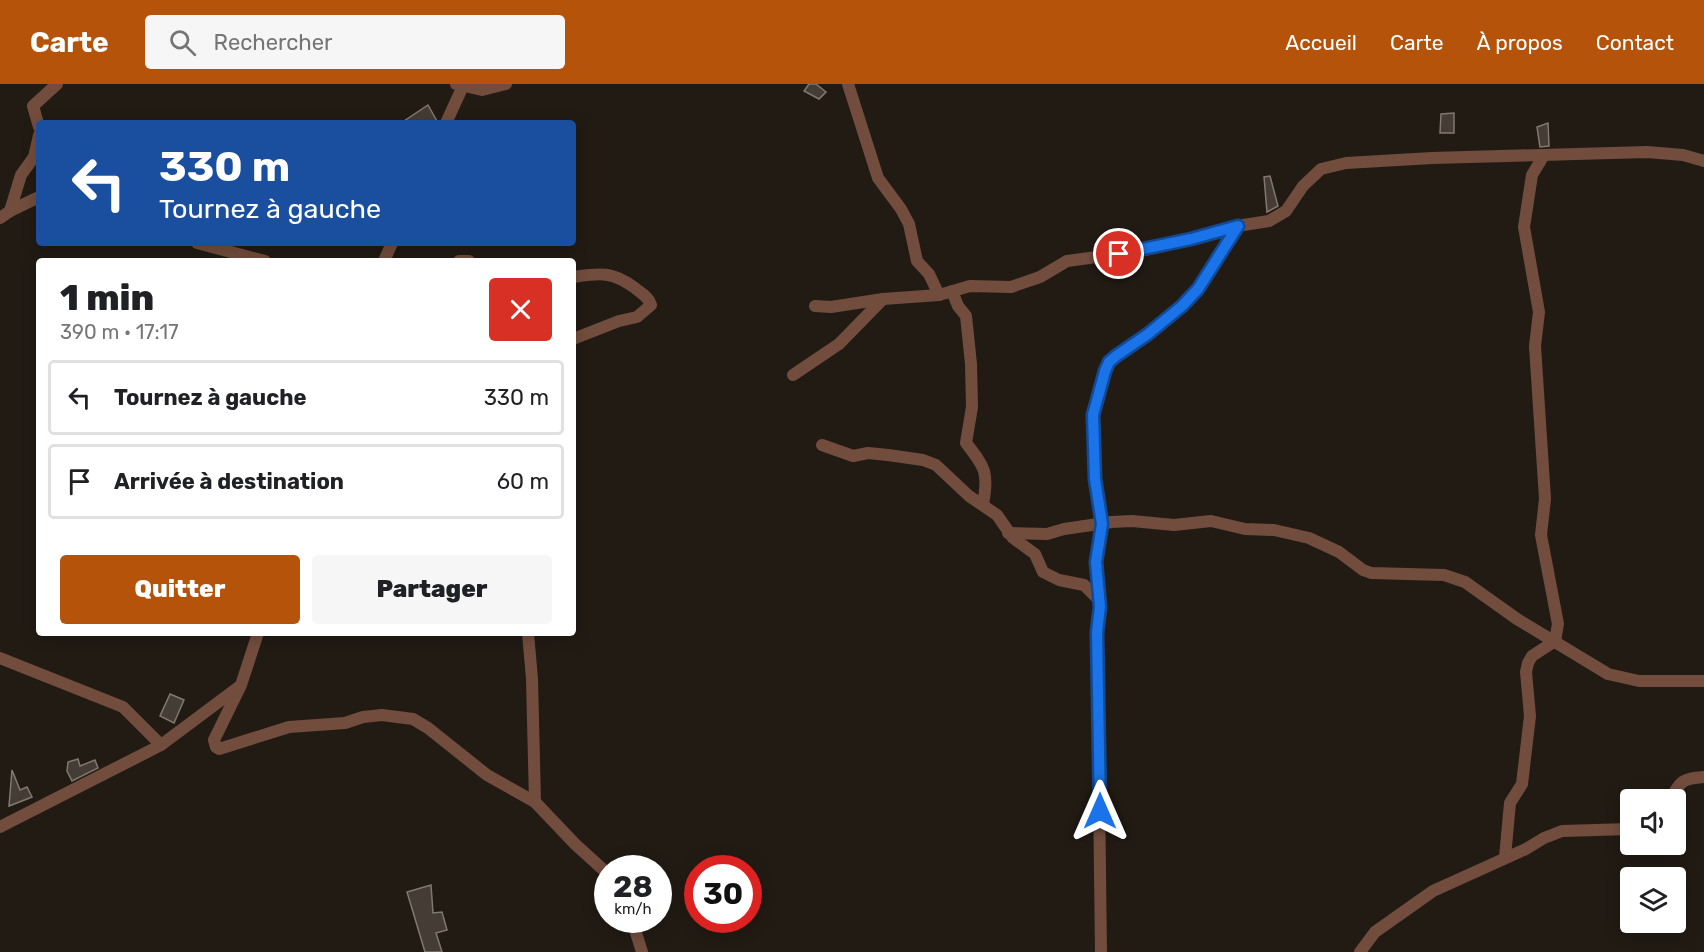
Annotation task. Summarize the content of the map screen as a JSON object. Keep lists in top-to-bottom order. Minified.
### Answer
{"page":{"header":"Carte","search":"Rechercher","nav":["Accueil","Carte","À propos","Contact"],"turn":["330 m","Tournez à gauche"],"heading":["1 min","390 m · 17:17"],"list":[{"name":"Tournez à gauche","value":"330 m"},{"name":"Arrivée à destination","value":"60 m"}],"buttons":["Quitter","Partager"],"speed":"28 km/h","limit":"30"}}
